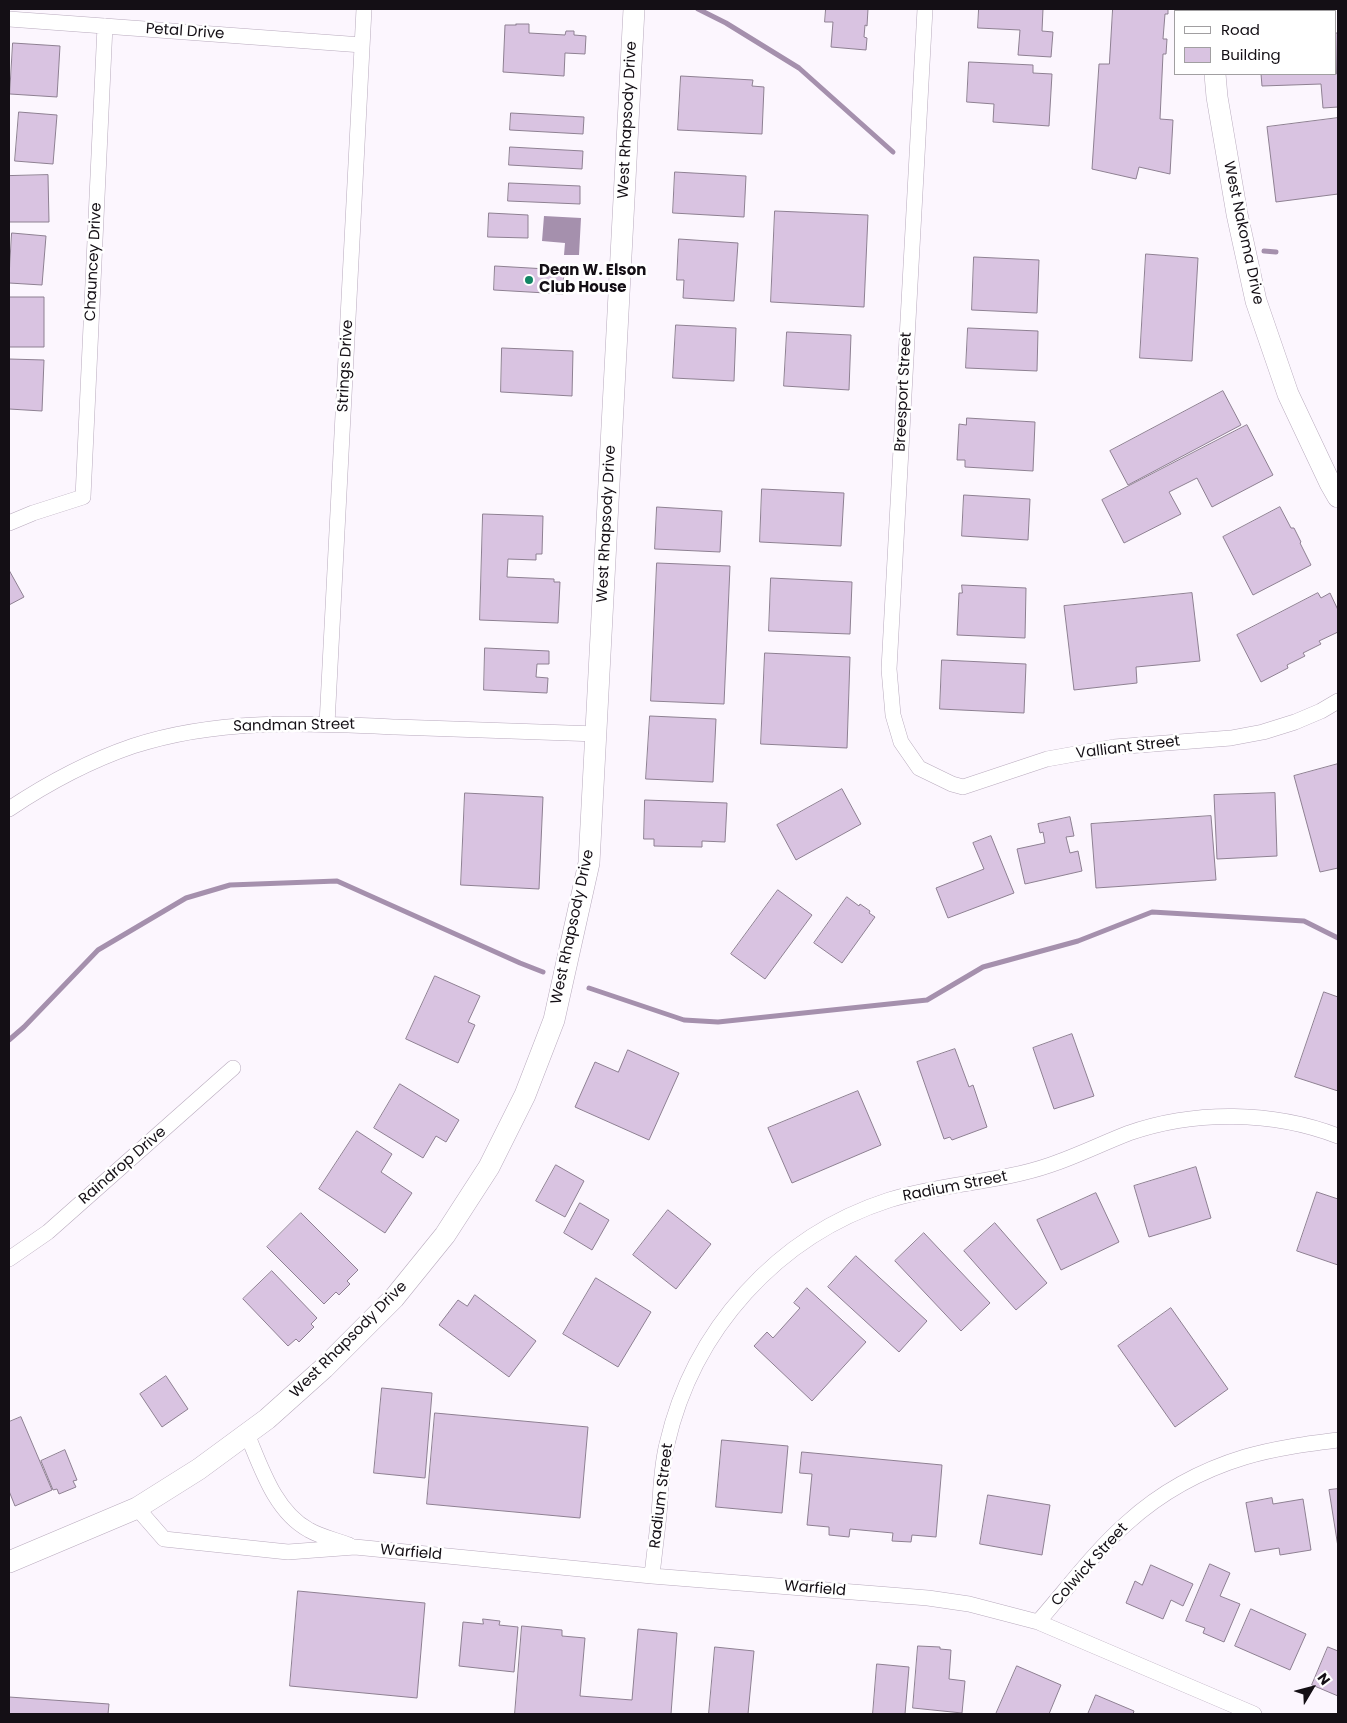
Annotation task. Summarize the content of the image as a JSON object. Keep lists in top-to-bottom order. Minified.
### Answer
{"streets":{"street":["Petal Drive","West Rhapsody Drive","West Nakoma Drive","Chauncey Drive","Strings Drive","Breesport Street","Sandman Street","Valliant Street","Raindrop Drive","Radium Street","Warfield","Colwick Street"]},"crossings":[["Petal Drive","Chauncey Drive"],["Petal Drive","Strings Drive"],["West Rhapsody Drive","Sandman Street"],["West Rhapsody Drive","Warfield"],["Strings Drive","Sandman Street"],["Breesport Street","Valliant Street"],["Radium Street","Warfield"],["Warfield","Colwick Street"]],"places":["Dean W. Elson Club House"],"legend":["Road","Building"],"north":"top right"}
